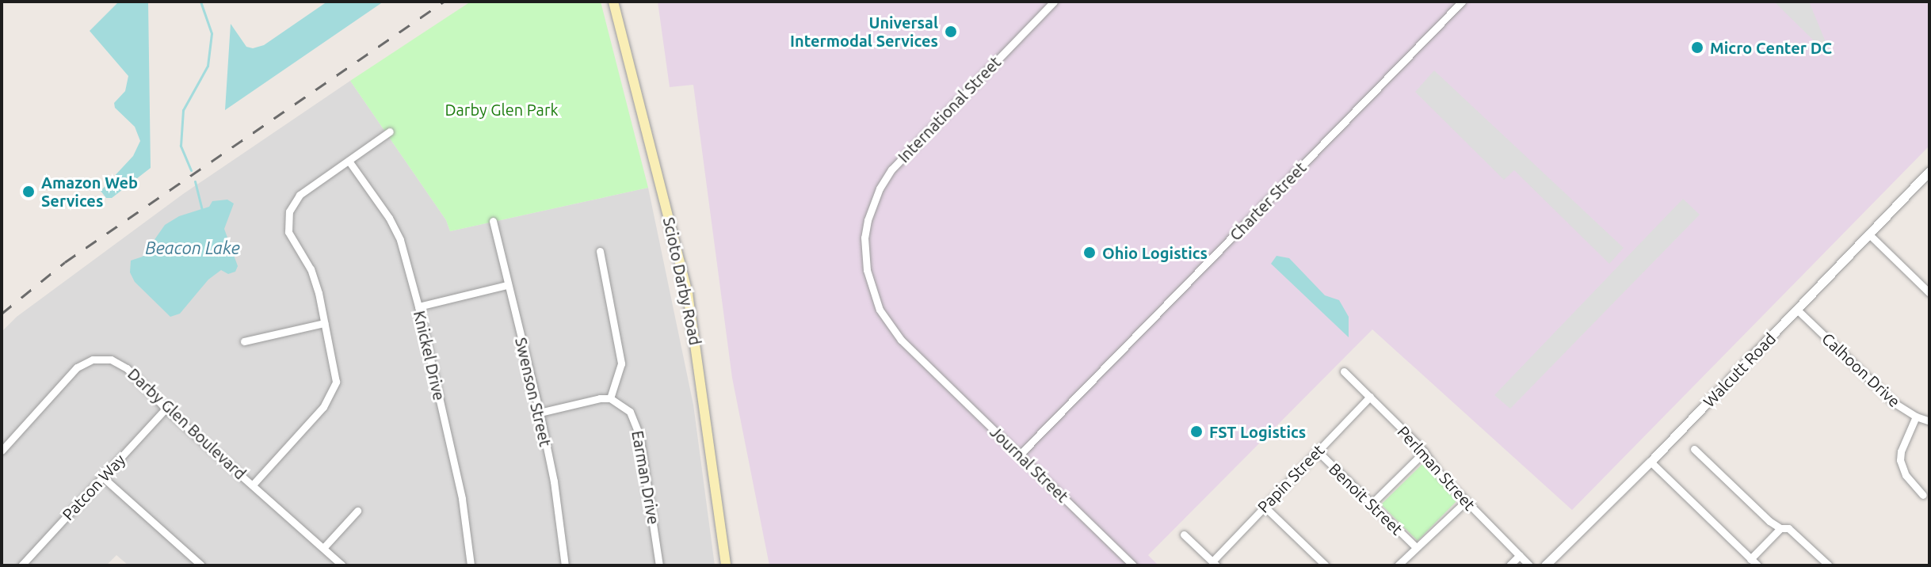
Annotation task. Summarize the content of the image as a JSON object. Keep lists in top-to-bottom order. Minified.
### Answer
{"streets":{"main road":["Scioto Darby Road"],"street":["International Street","Charter Street","Knickel Drive","Walcutt Road","Calhoon Drive","Swenson Street","Darby Glen Boulevard","Journal Street","Perlman Street","Earman Drive","Papin Street","Patcon Way","Benoit Street"]},"crossings":[["International Street","Journal Street"],["Charter Street","Journal Street"],["Walcutt Road","Calhoon Drive"],["Darby Glen Boulevard","Patcon Way"],["Perlman Street","Papin Street"],["Papin Street","Benoit Street"]],"water":["Beacon Lake"],"parks":["Darby Glen Park"],"places":["Universal Intermodal Services","Micro Center DC","Amazon Web Services","Ohio Logistics","FST Logistics"]}
